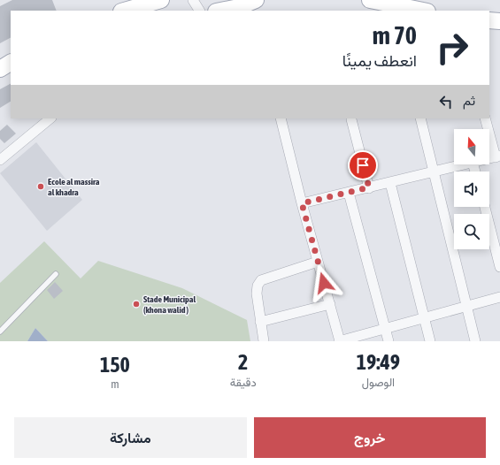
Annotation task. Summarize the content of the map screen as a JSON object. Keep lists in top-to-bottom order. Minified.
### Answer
{"places":["Ecole al massira al khadra","Stade Municipal (khona walid )"],"north":"top","page":{"turn":["70 m","انعطف يمينًا"],"then":"ثم","eta":["19:49","الوصول","2","دقيقة","150","m"],"buttons":["خروج","مشاركة"]}}
